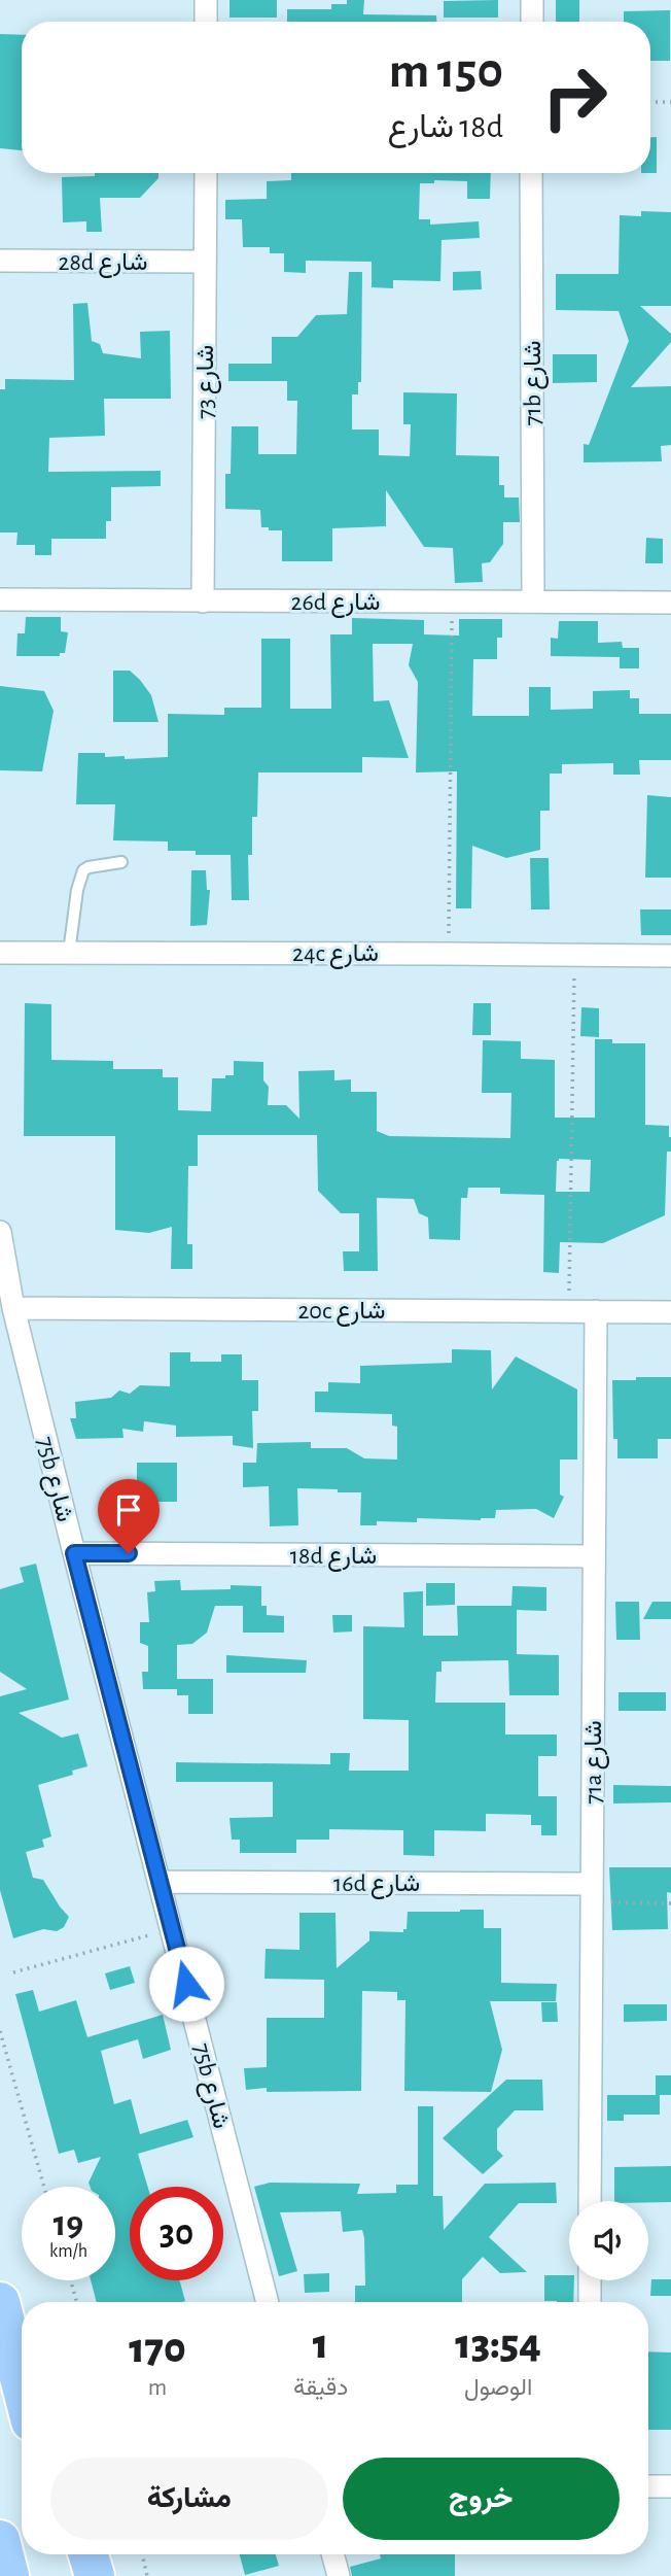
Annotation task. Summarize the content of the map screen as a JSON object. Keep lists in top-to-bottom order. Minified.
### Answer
{"streets":{"street":["28d شارع","شارع 73","71b شارع","26d شارع","24c شارع","20c شارع","75b شارع","18d شارع","71a شارع","16d شارع"]},"crossings":[["28d شارع","شارع 73"],["شارع 73","26d شارع"],["71b شارع","26d شارع"],["20c شارع","75b شارع"],["20c شارع","71a شارع"],["75b شارع","18d شارع"],["75b شارع","16d شارع"],["18d شارع","71a شارع"],["71a شارع","16d شارع"]],"page":{"turn":["150 m","18d شارع"],"speed":"19 km/h","limit":"30","eta":["13:54","الوصول","1","دقيقة","170","m"],"buttons":["خروج","مشاركة"]}}
